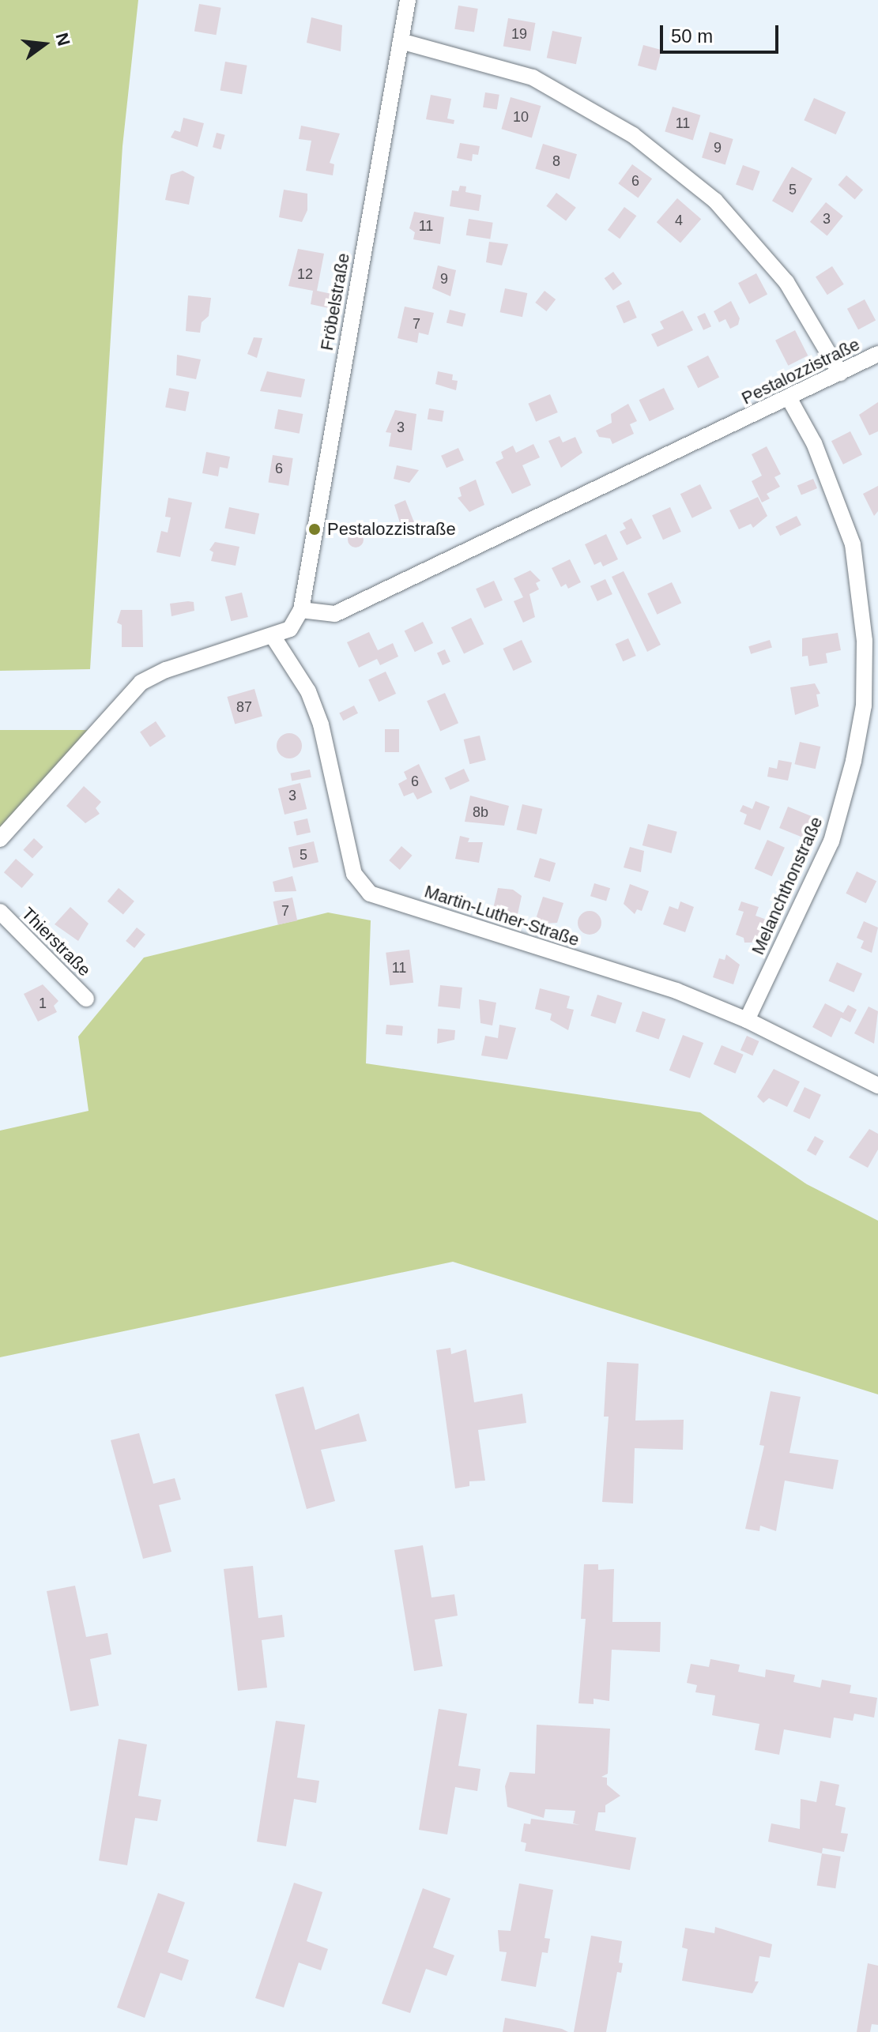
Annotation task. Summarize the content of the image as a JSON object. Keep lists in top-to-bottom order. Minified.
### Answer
{"streets":{"street":["Fröbelstraße","Pestalozzistraße","Melanchthonstraße","Martin-Luther-Straße","Thierstraße"]},"crossings":[["Fröbelstraße","Pestalozzistraße"],["Pestalozzistraße","Melanchthonstraße"],["Melanchthonstraße","Martin-Luther-Straße"]],"places":["Pestalozzistraße"],"house_numbers":["19","10","11","9","8","6","5","3","4","11","12","9","7","3","6","87","6","3","8b","5","7","11","1"],"scale_bar":"50 m","north":"right"}
